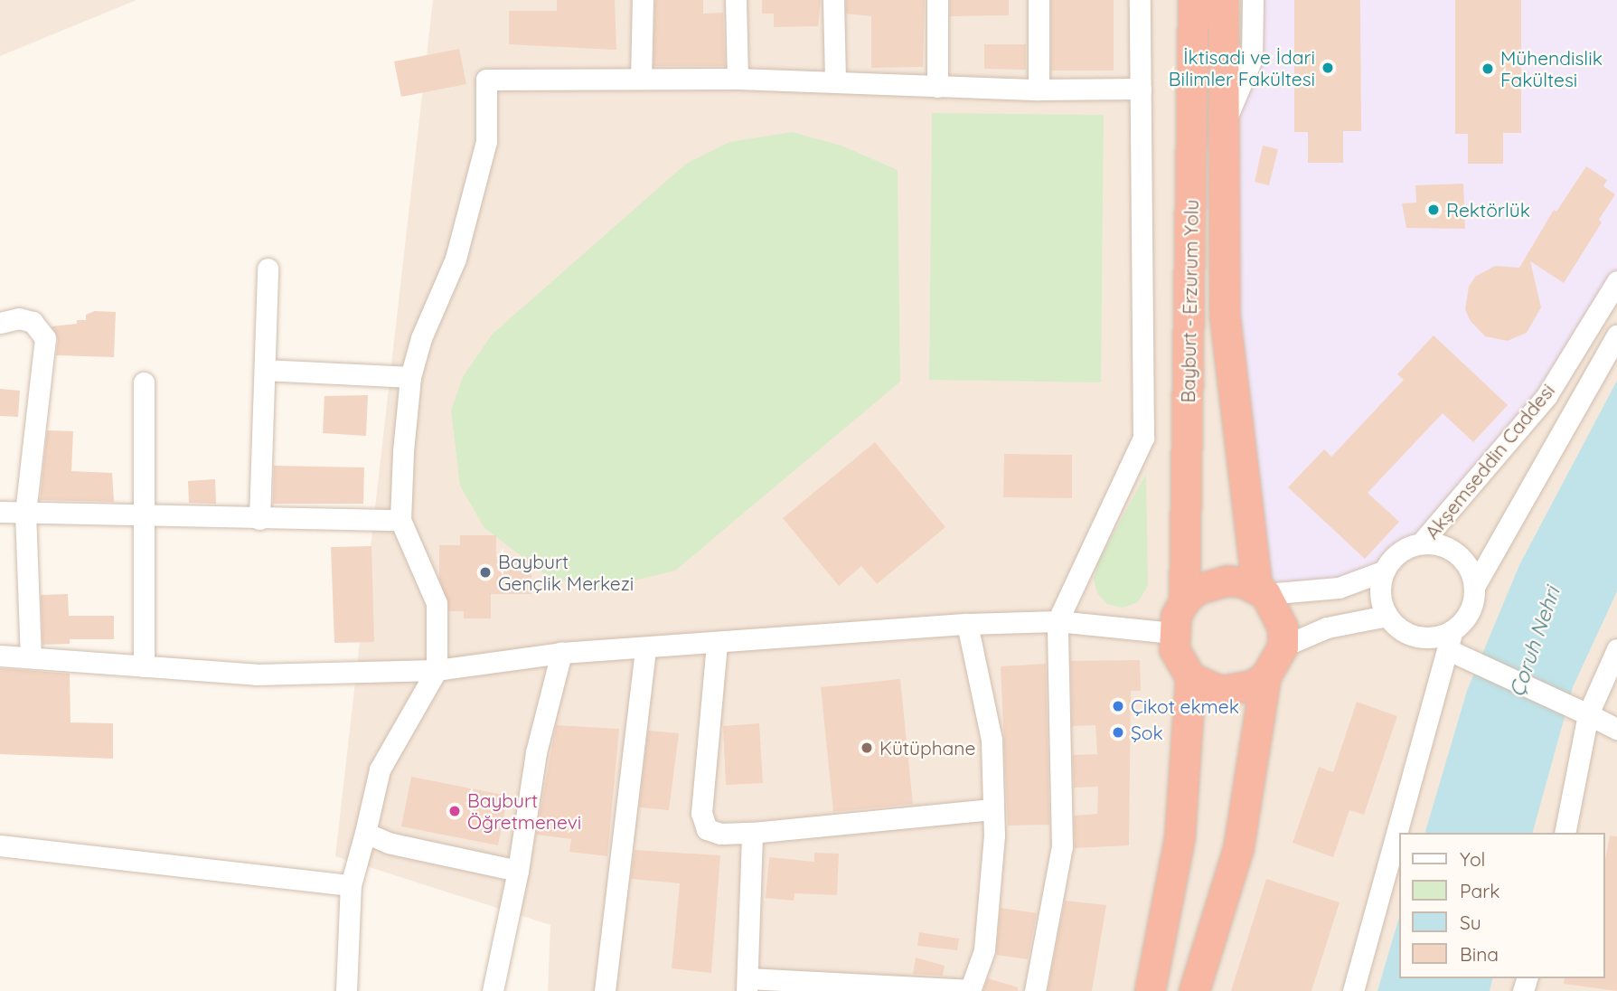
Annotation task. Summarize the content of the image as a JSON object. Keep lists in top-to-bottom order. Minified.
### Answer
{"streets":{"highway":["Bayburt - Erzurum Yolu"],"street":["Akşemseddin Caddesi"]},"crossings":[["Bayburt - Erzurum Yolu","Akşemseddin Caddesi"]],"water":["Çoruh Nehri"],"places":["İktisadi ve İdari Bilimler Fakültesi","Mühendislik Fakültesi","Rektörlük","Bayburt Gençlik Merkezi","Çikot ekmek","Şok","Kütüphane","Bayburt Öğretmenevi"],"legend":["Yol","Park","Su","Bina"]}
